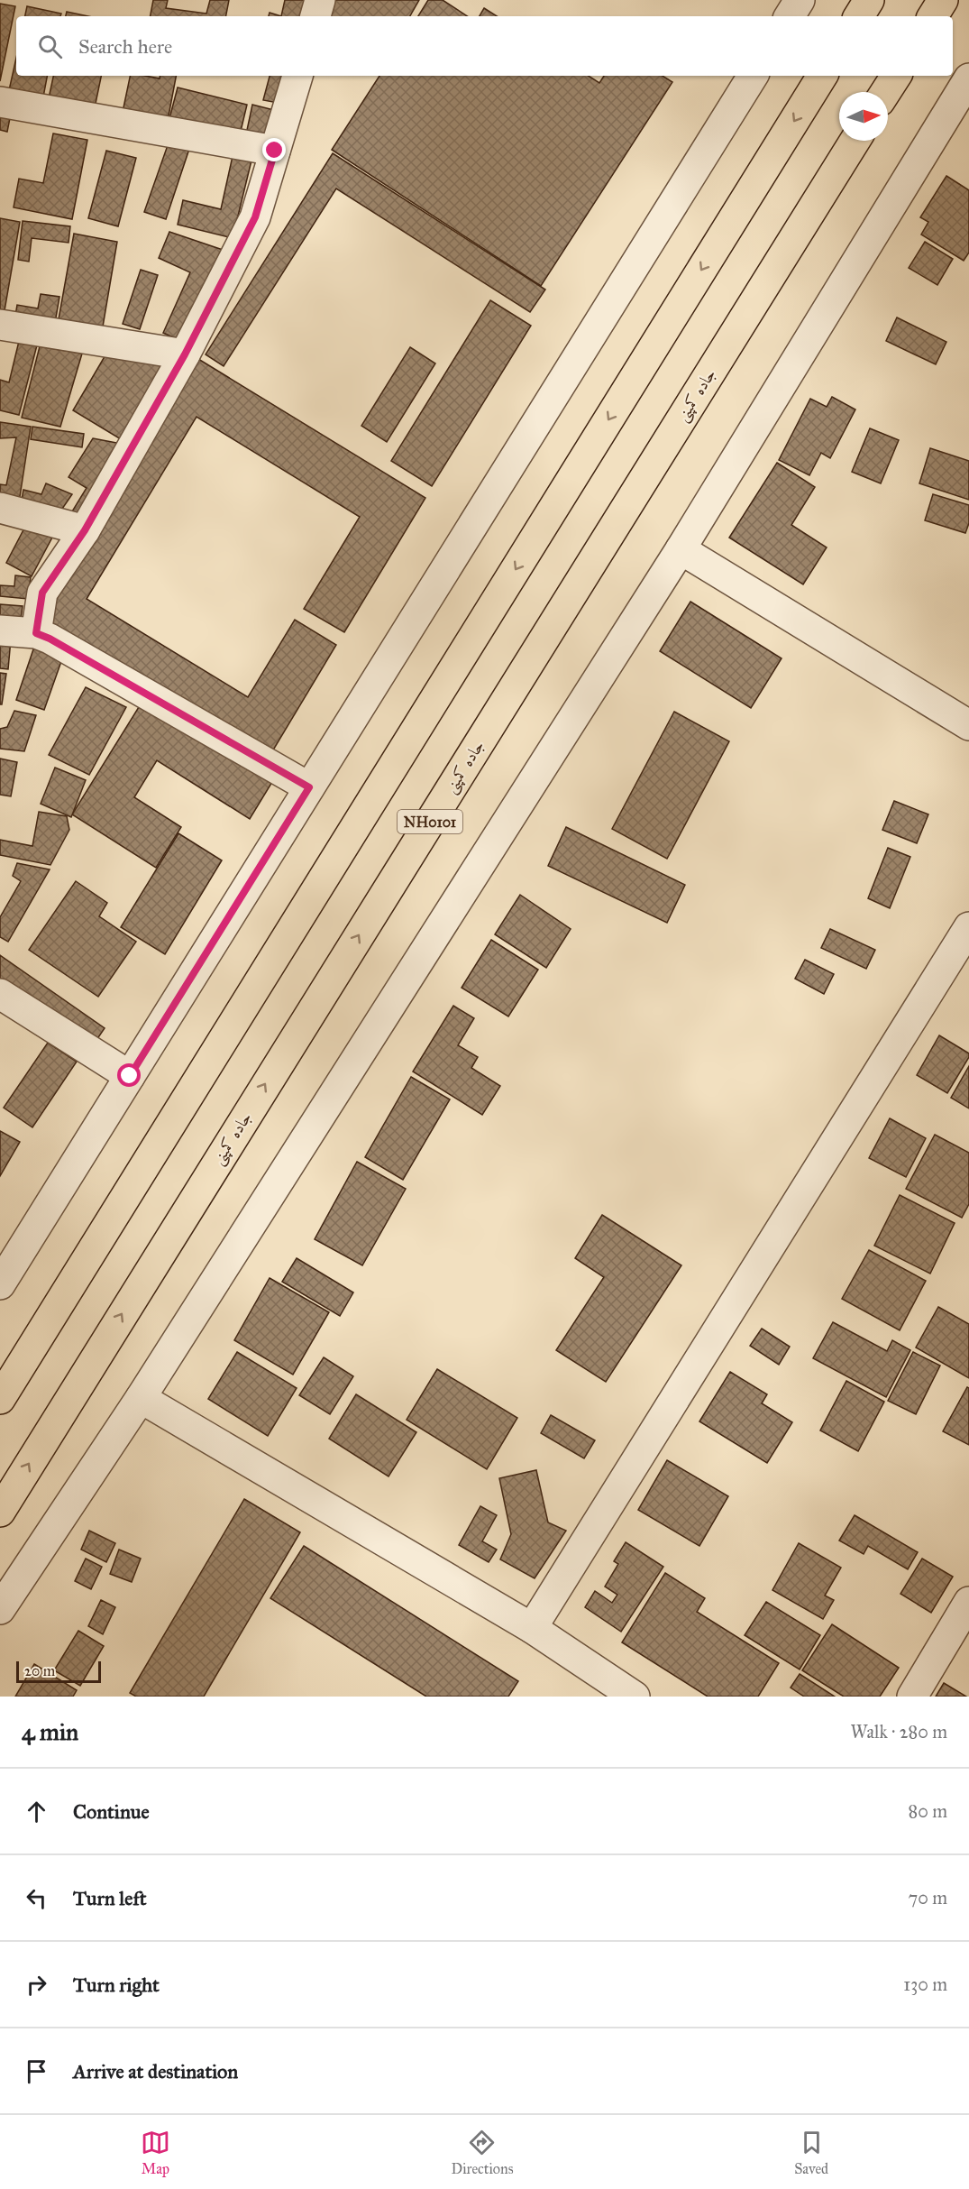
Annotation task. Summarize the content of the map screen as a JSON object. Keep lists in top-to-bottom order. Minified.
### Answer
{"streets":{"highway":["جاده کمپنی","NH0101"]},"scale_bar":"20 m","north":"right","page":{"search":"Search here","scale":"20 m","heading":["4 min","Walk · 280 m"],"list":[["Continue","80 m"],["Turn left","70 m"],["Turn right","130 m"],"Arrive at destination"],"nav":["Map","Directions","Saved"]}}
